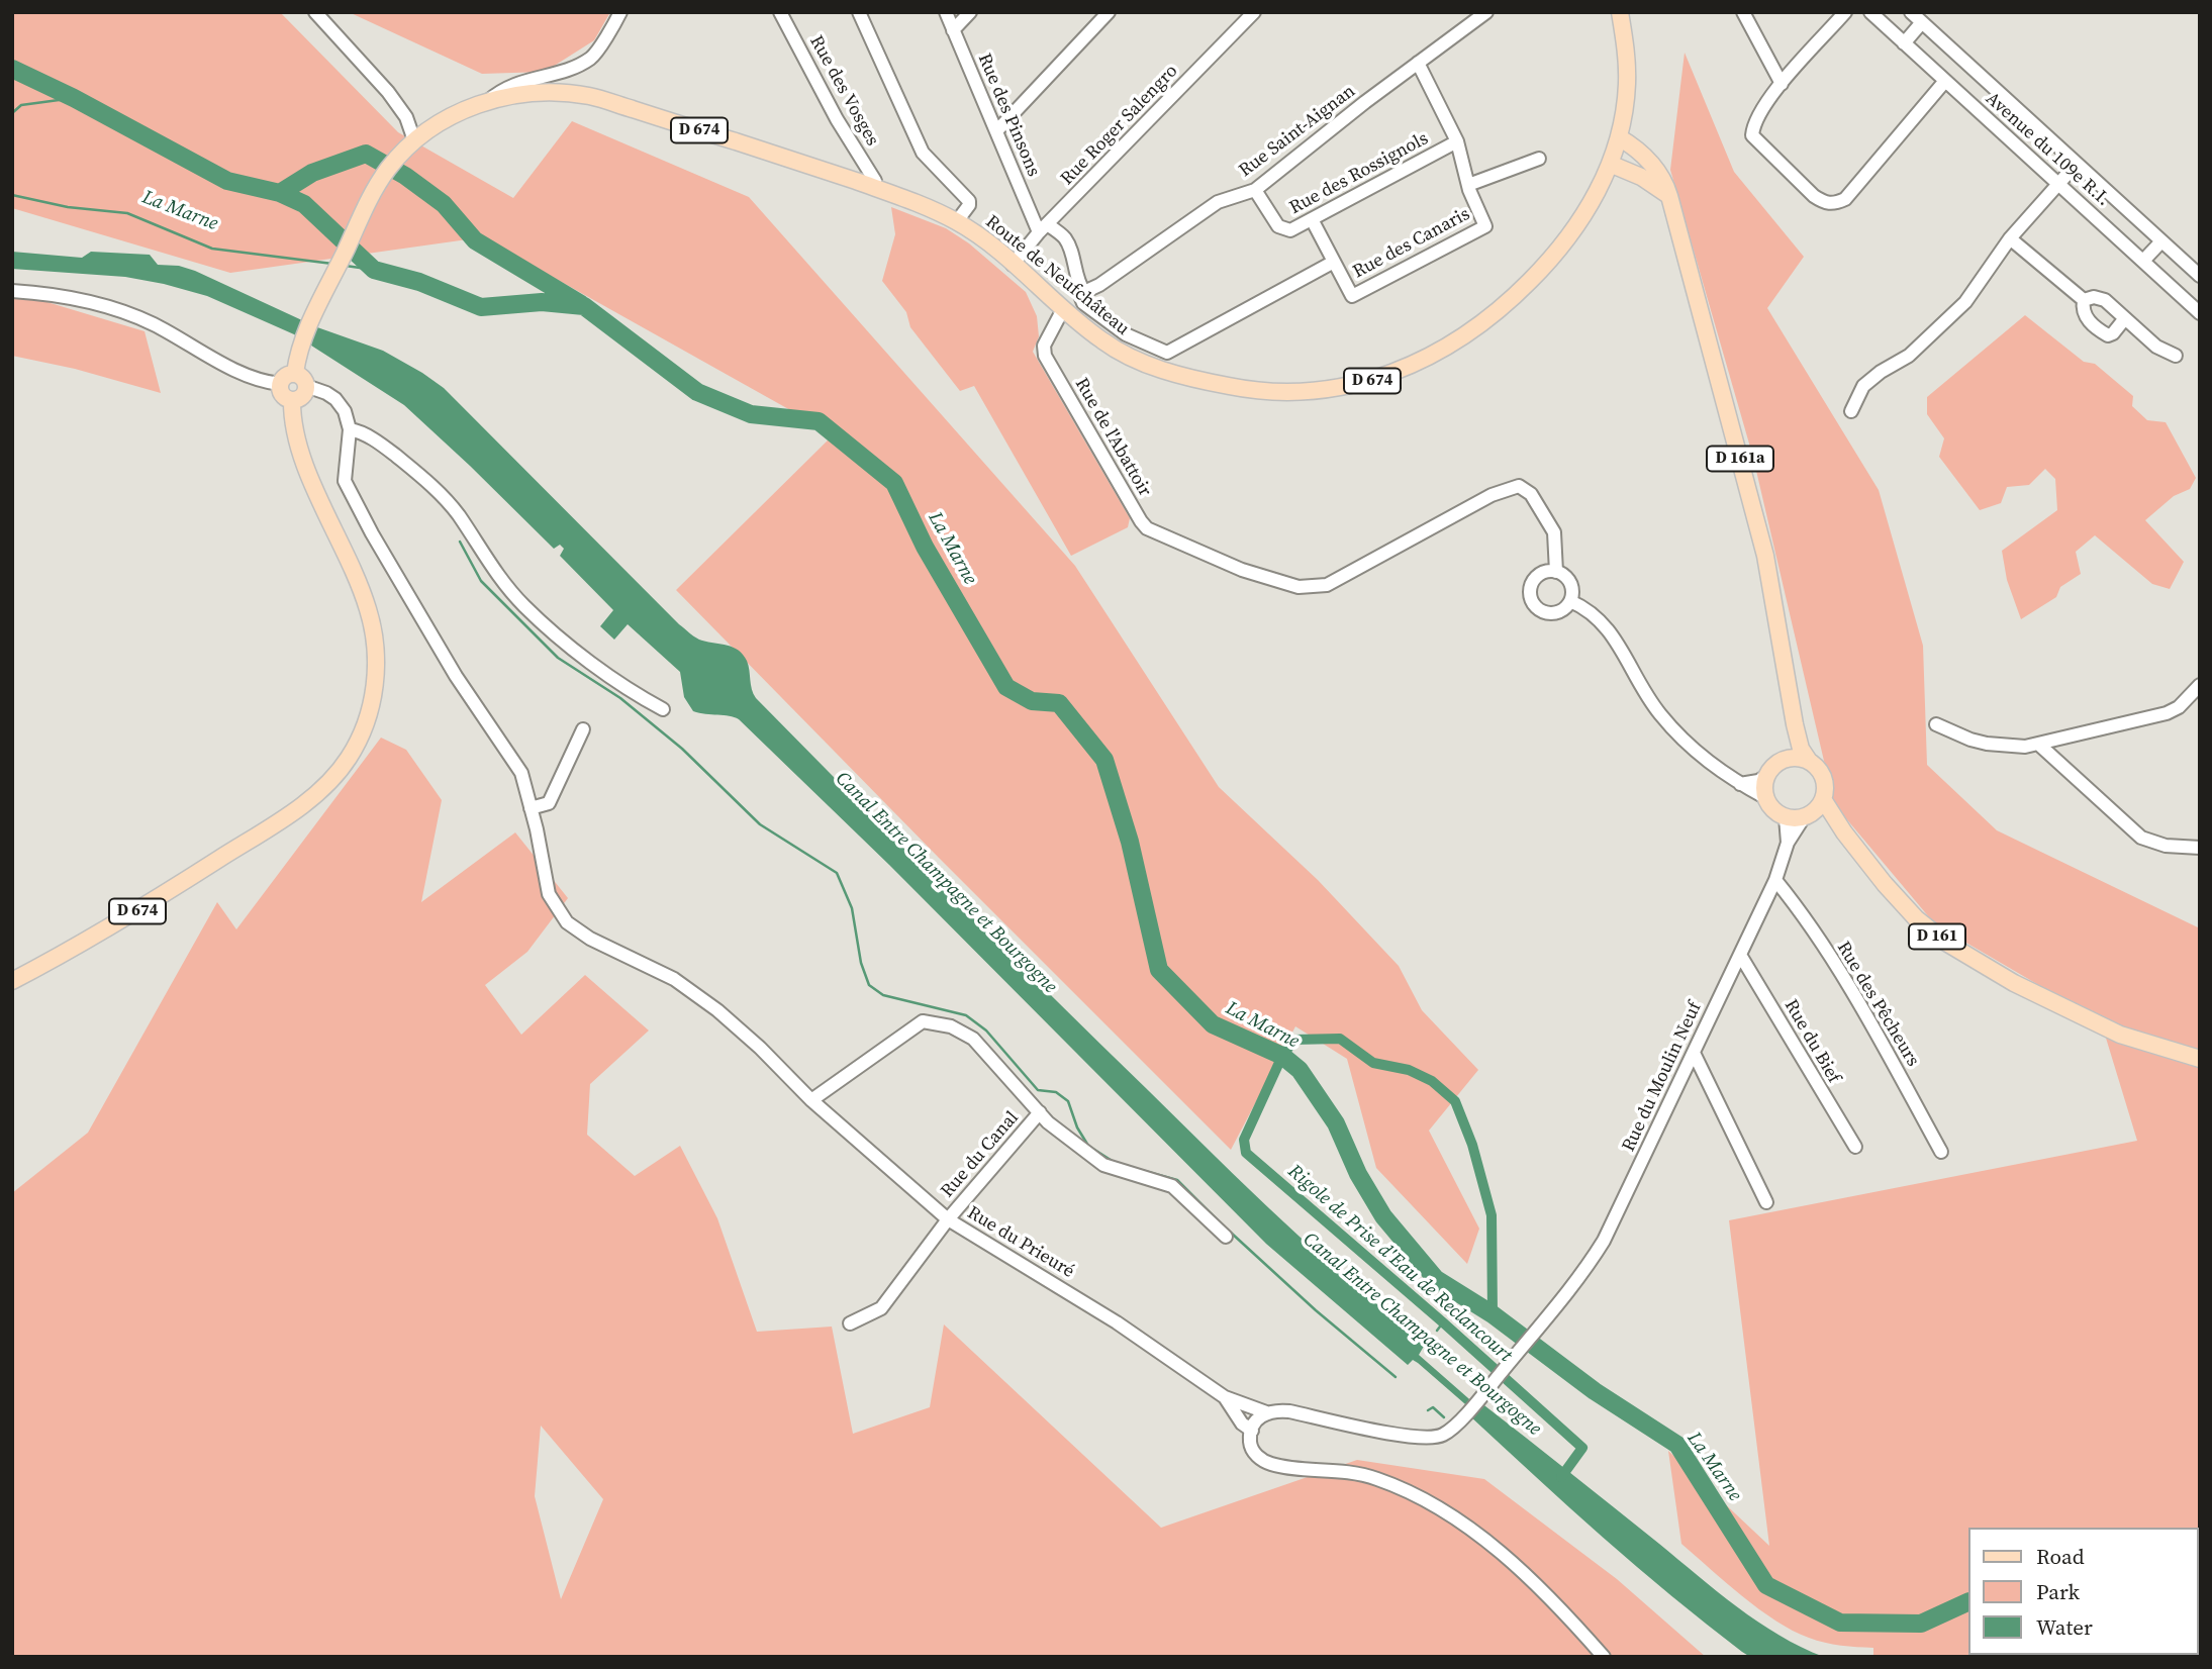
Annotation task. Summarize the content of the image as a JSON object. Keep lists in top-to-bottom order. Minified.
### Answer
{"streets":{"main road":["D 674","Route de Neufchâteau","D 161a","D 161"],"street":["Rue des Vosges","Rue des Pinsons","Rue Roger Salengro","Rue Saint-Aignan","Avenue du 109e R.I.","Rue des Rossignols","Rue des Canaris","Rue de l'Abattoir","Rue des Pêcheurs","Rue du Bief","Rue du Moulin Neuf","Rue du Canal","Rue du Prieuré"]},"crossings":[["Rue des Vosges","D 674"],["Rue des Vosges","Route de Neufchâteau"],["Rue des Pinsons","Rue Roger Salengro"],["Rue Roger Salengro","Route de Neufchâteau"],["D 674","Route de Neufchâteau"],["D 674","D 161a"],["Rue Saint-Aignan","Rue des Rossignols"],["Rue Saint-Aignan","Rue des Canaris"],["Rue des Rossignols","Rue des Canaris"],["Route de Neufchâteau","Rue de l'Abattoir"],["D 161a","D 161"],["D 161a","Rue du Moulin Neuf"],["D 161","Rue du Moulin Neuf"],["Rue des Pêcheurs","Rue du Moulin Neuf"],["Rue du Bief","Rue du Moulin Neuf"],["Rue du Moulin Neuf","Rue du Prieuré"],["Rue du Canal","Rue du Prieuré"]],"water":["La Marne","Canal Entre Champagne et Bourgogne","Rigole de Prise d'Eau de Reclancourt"],"legend":["Road","Park","Water"]}
